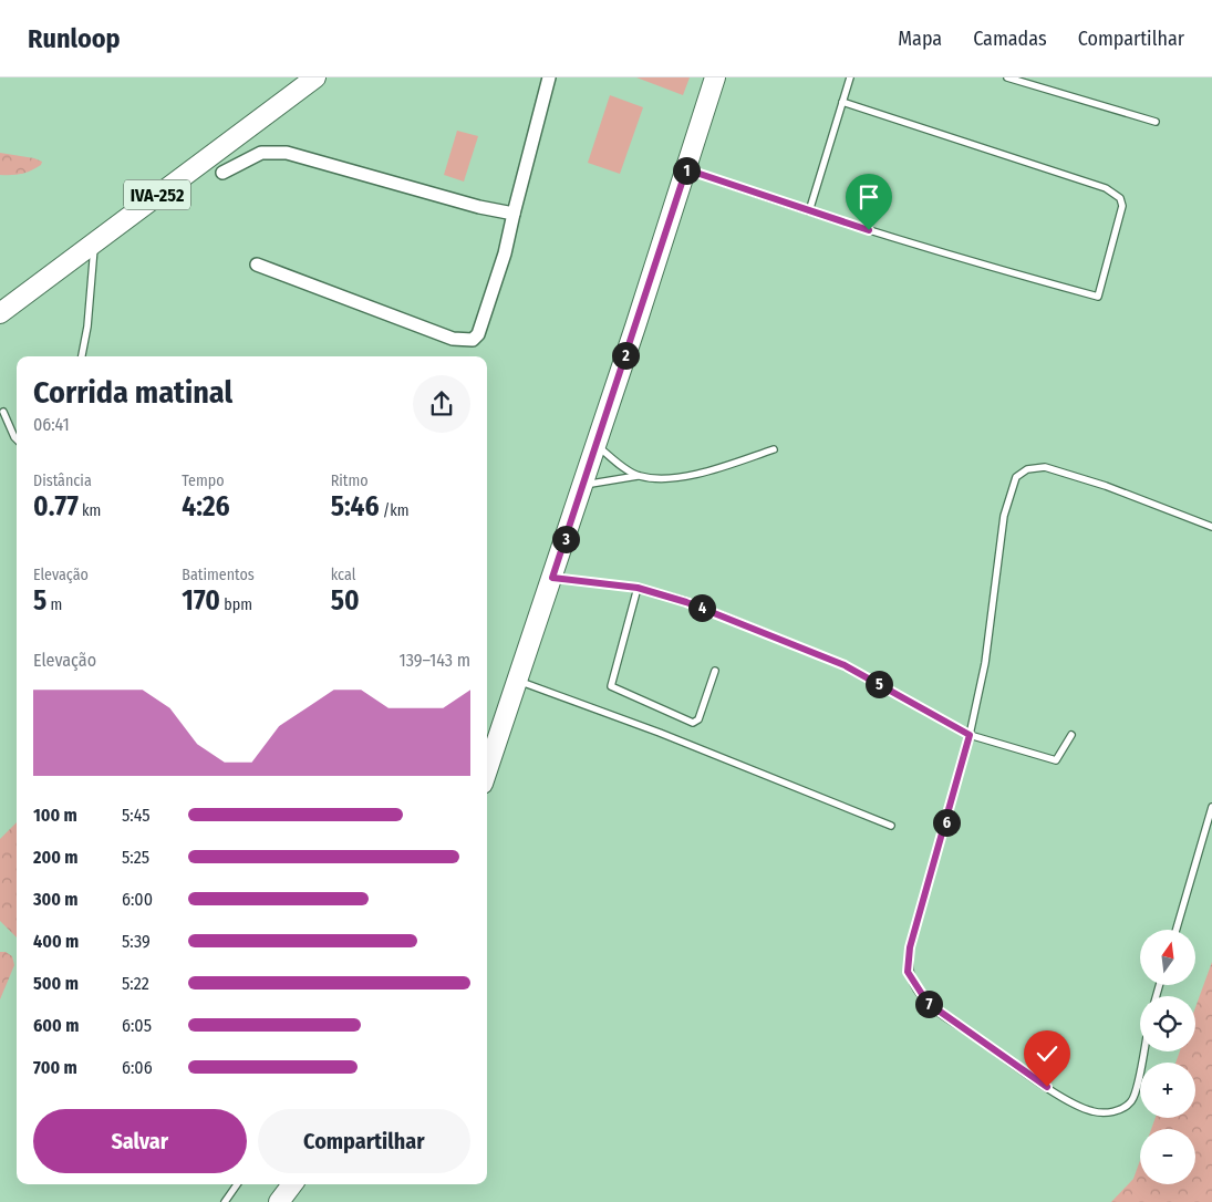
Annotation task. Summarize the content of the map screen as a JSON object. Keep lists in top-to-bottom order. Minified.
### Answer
{"streets":{"main road":["IVA-252"]},"north":"top","page":{"header":"Runloop","nav":["Mapa","Camadas","Compartilhar"],"pins":["1","2","3","4","5","6","7"],"heading":["Corrida matinal","06:41"],"stats":[["Distância","0.77 km"],["Tempo","4:26"],["Ritmo","5:46 /km"],["Elevação","5 m"],["Batimentos","170 bpm"],["kcal","50"]],"chart":["Elevação","139–143 m"],"list":[{"name":"100 m","note":"5:45"},{"name":"200 m","note":"5:25"},{"name":"300 m","note":"6:00"},{"name":"400 m","note":"5:39"},{"name":"500 m","note":"5:22"},{"name":"600 m","note":"6:05"},{"name":"700 m","note":"6:06"}],"map_buttons":["+","−"],"buttons":["Salvar","Compartilhar"]}}
